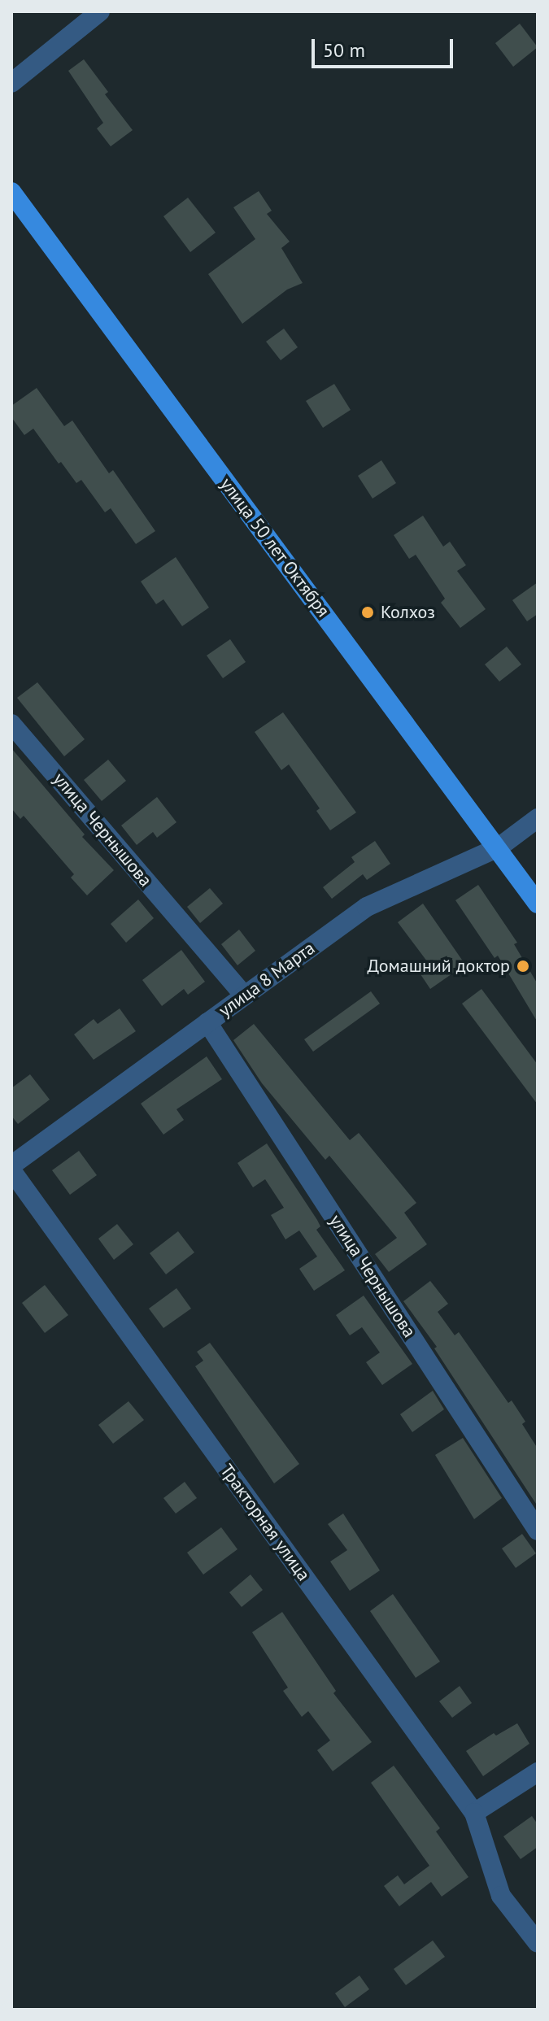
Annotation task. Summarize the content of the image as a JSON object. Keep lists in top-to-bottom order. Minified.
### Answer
{"streets":{"main road":["улица 50 лет Октября"],"street":["улица Чернышова","улица 8 Марта","Тракторная улица"]},"crossings":[["улица 50 лет Октября","улица 8 Марта"],["улица Чернышова","улица 8 Марта"]],"places":["Колхоз","Домашний доктор"],"scale_bar":"50 m"}
